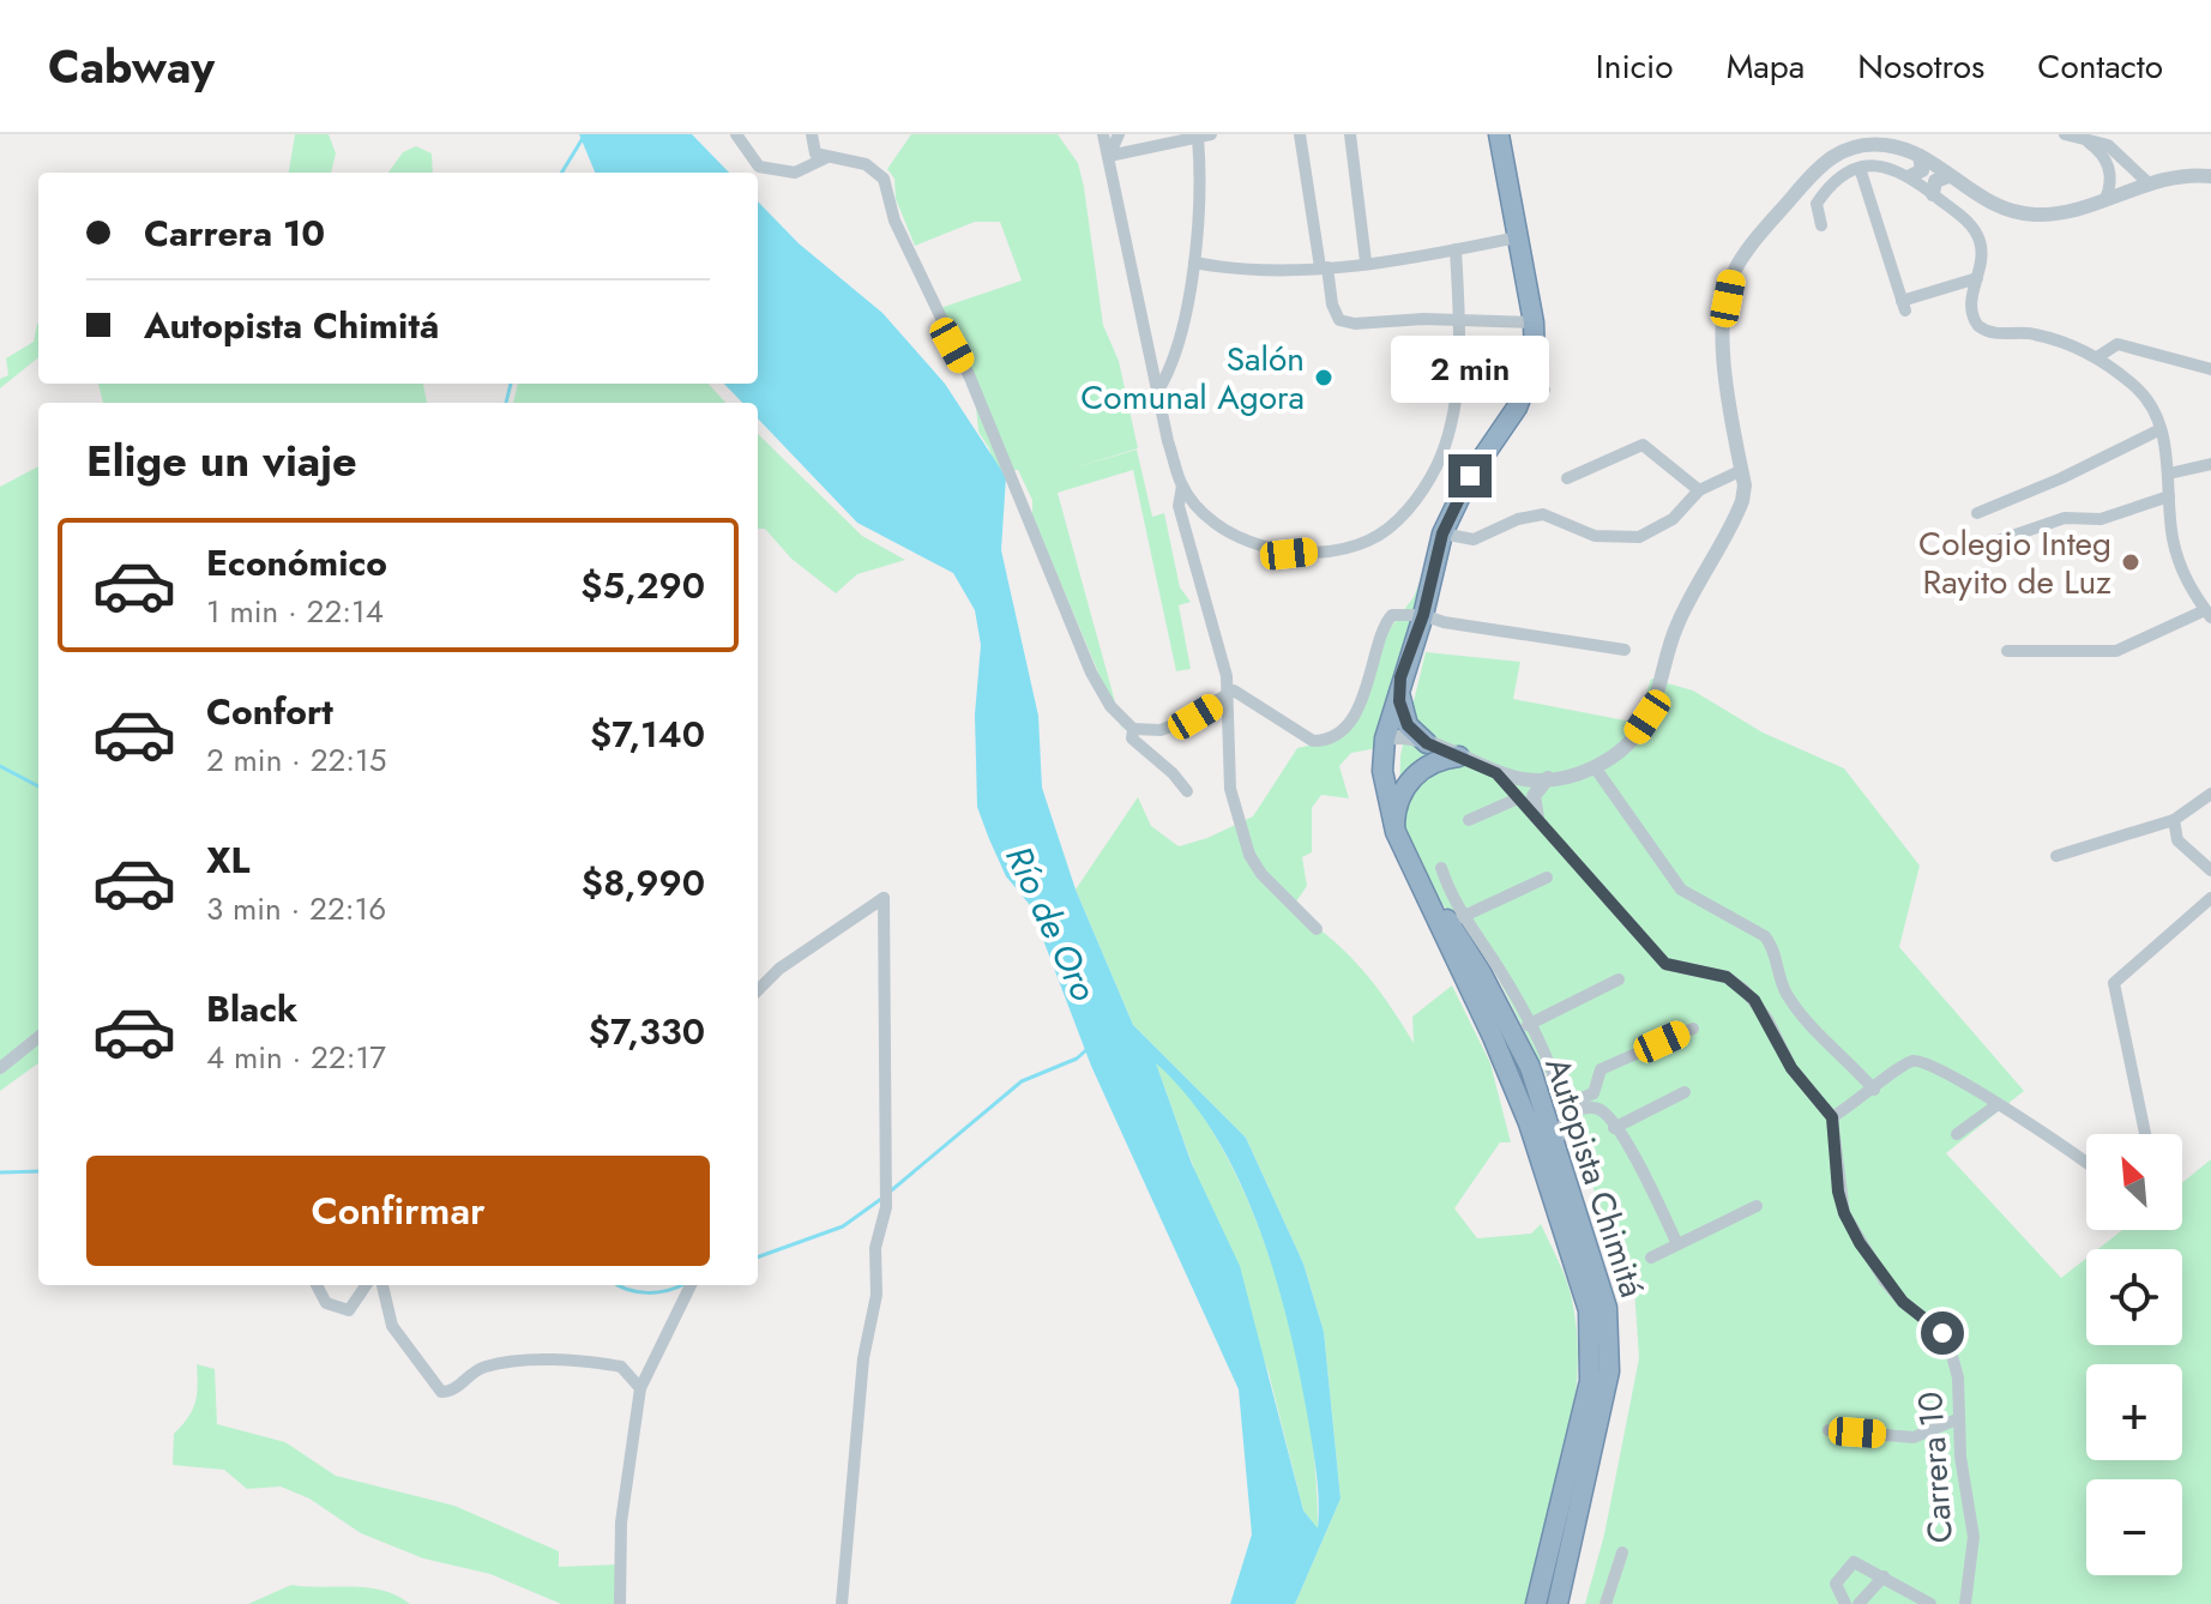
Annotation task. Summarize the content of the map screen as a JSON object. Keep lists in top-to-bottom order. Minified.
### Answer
{"streets":{"highway":["Autopista Chimitá"],"street":["Carrera 10"]},"water":["Río de Oro"],"places":["Salón Comunal Agora","Colegio Integ Rayito de Luz"],"north":"top left","page":{"header":"Cabway","nav":["Inicio","Mapa","Nosotros","Contacto"],"banner":["Carrera 10","Autopista Chimitá"],"bubble":"2 min","heading":"Elige un viaje","list":[{"name":"Económico","note":"1 min · 22:14","value":"$5,290"},{"name":"Confort","note":"2 min · 22:15","value":"$7,140"},{"name":"XL","note":"3 min · 22:16","value":"$8,990"},{"name":"Black","note":"4 min · 22:17","value":"$7,330"}],"map_buttons":["+","−"],"buttons":"Confirmar"}}
